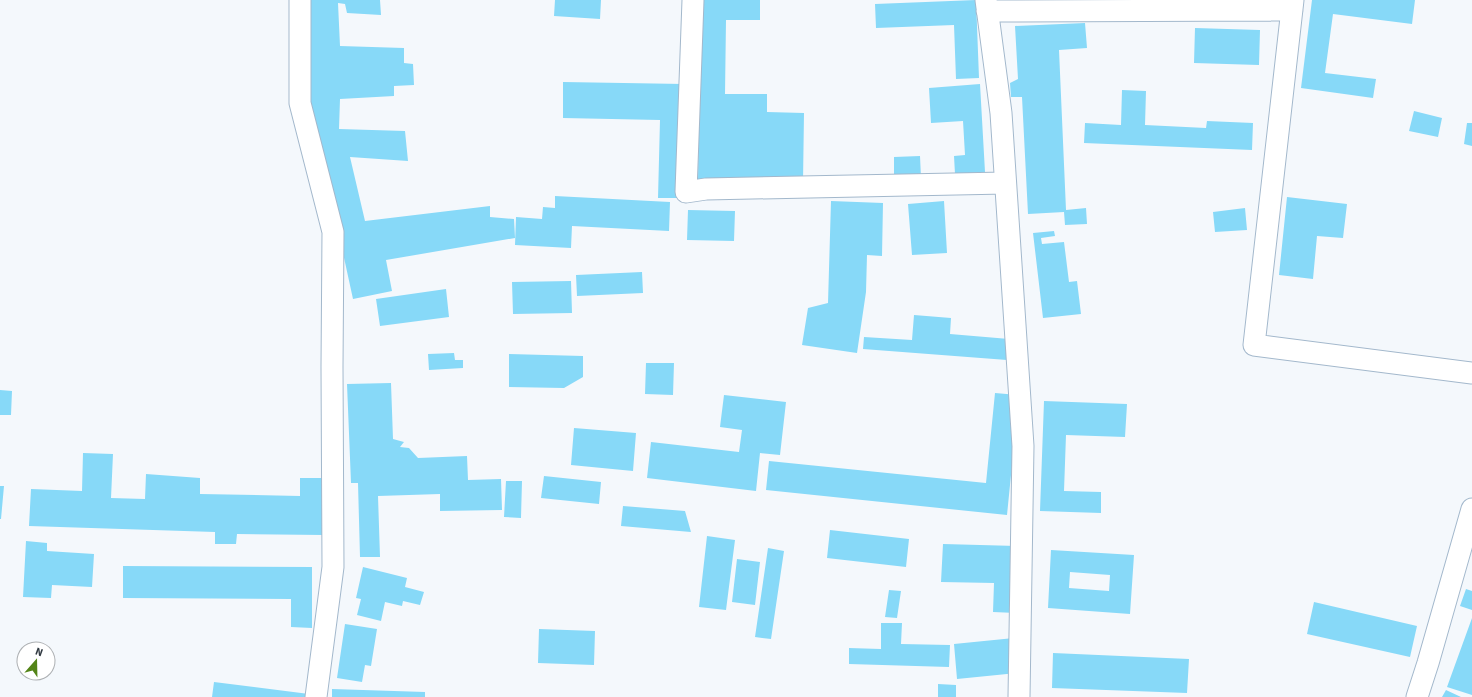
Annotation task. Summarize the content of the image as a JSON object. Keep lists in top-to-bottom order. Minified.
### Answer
{"north":"top"}
